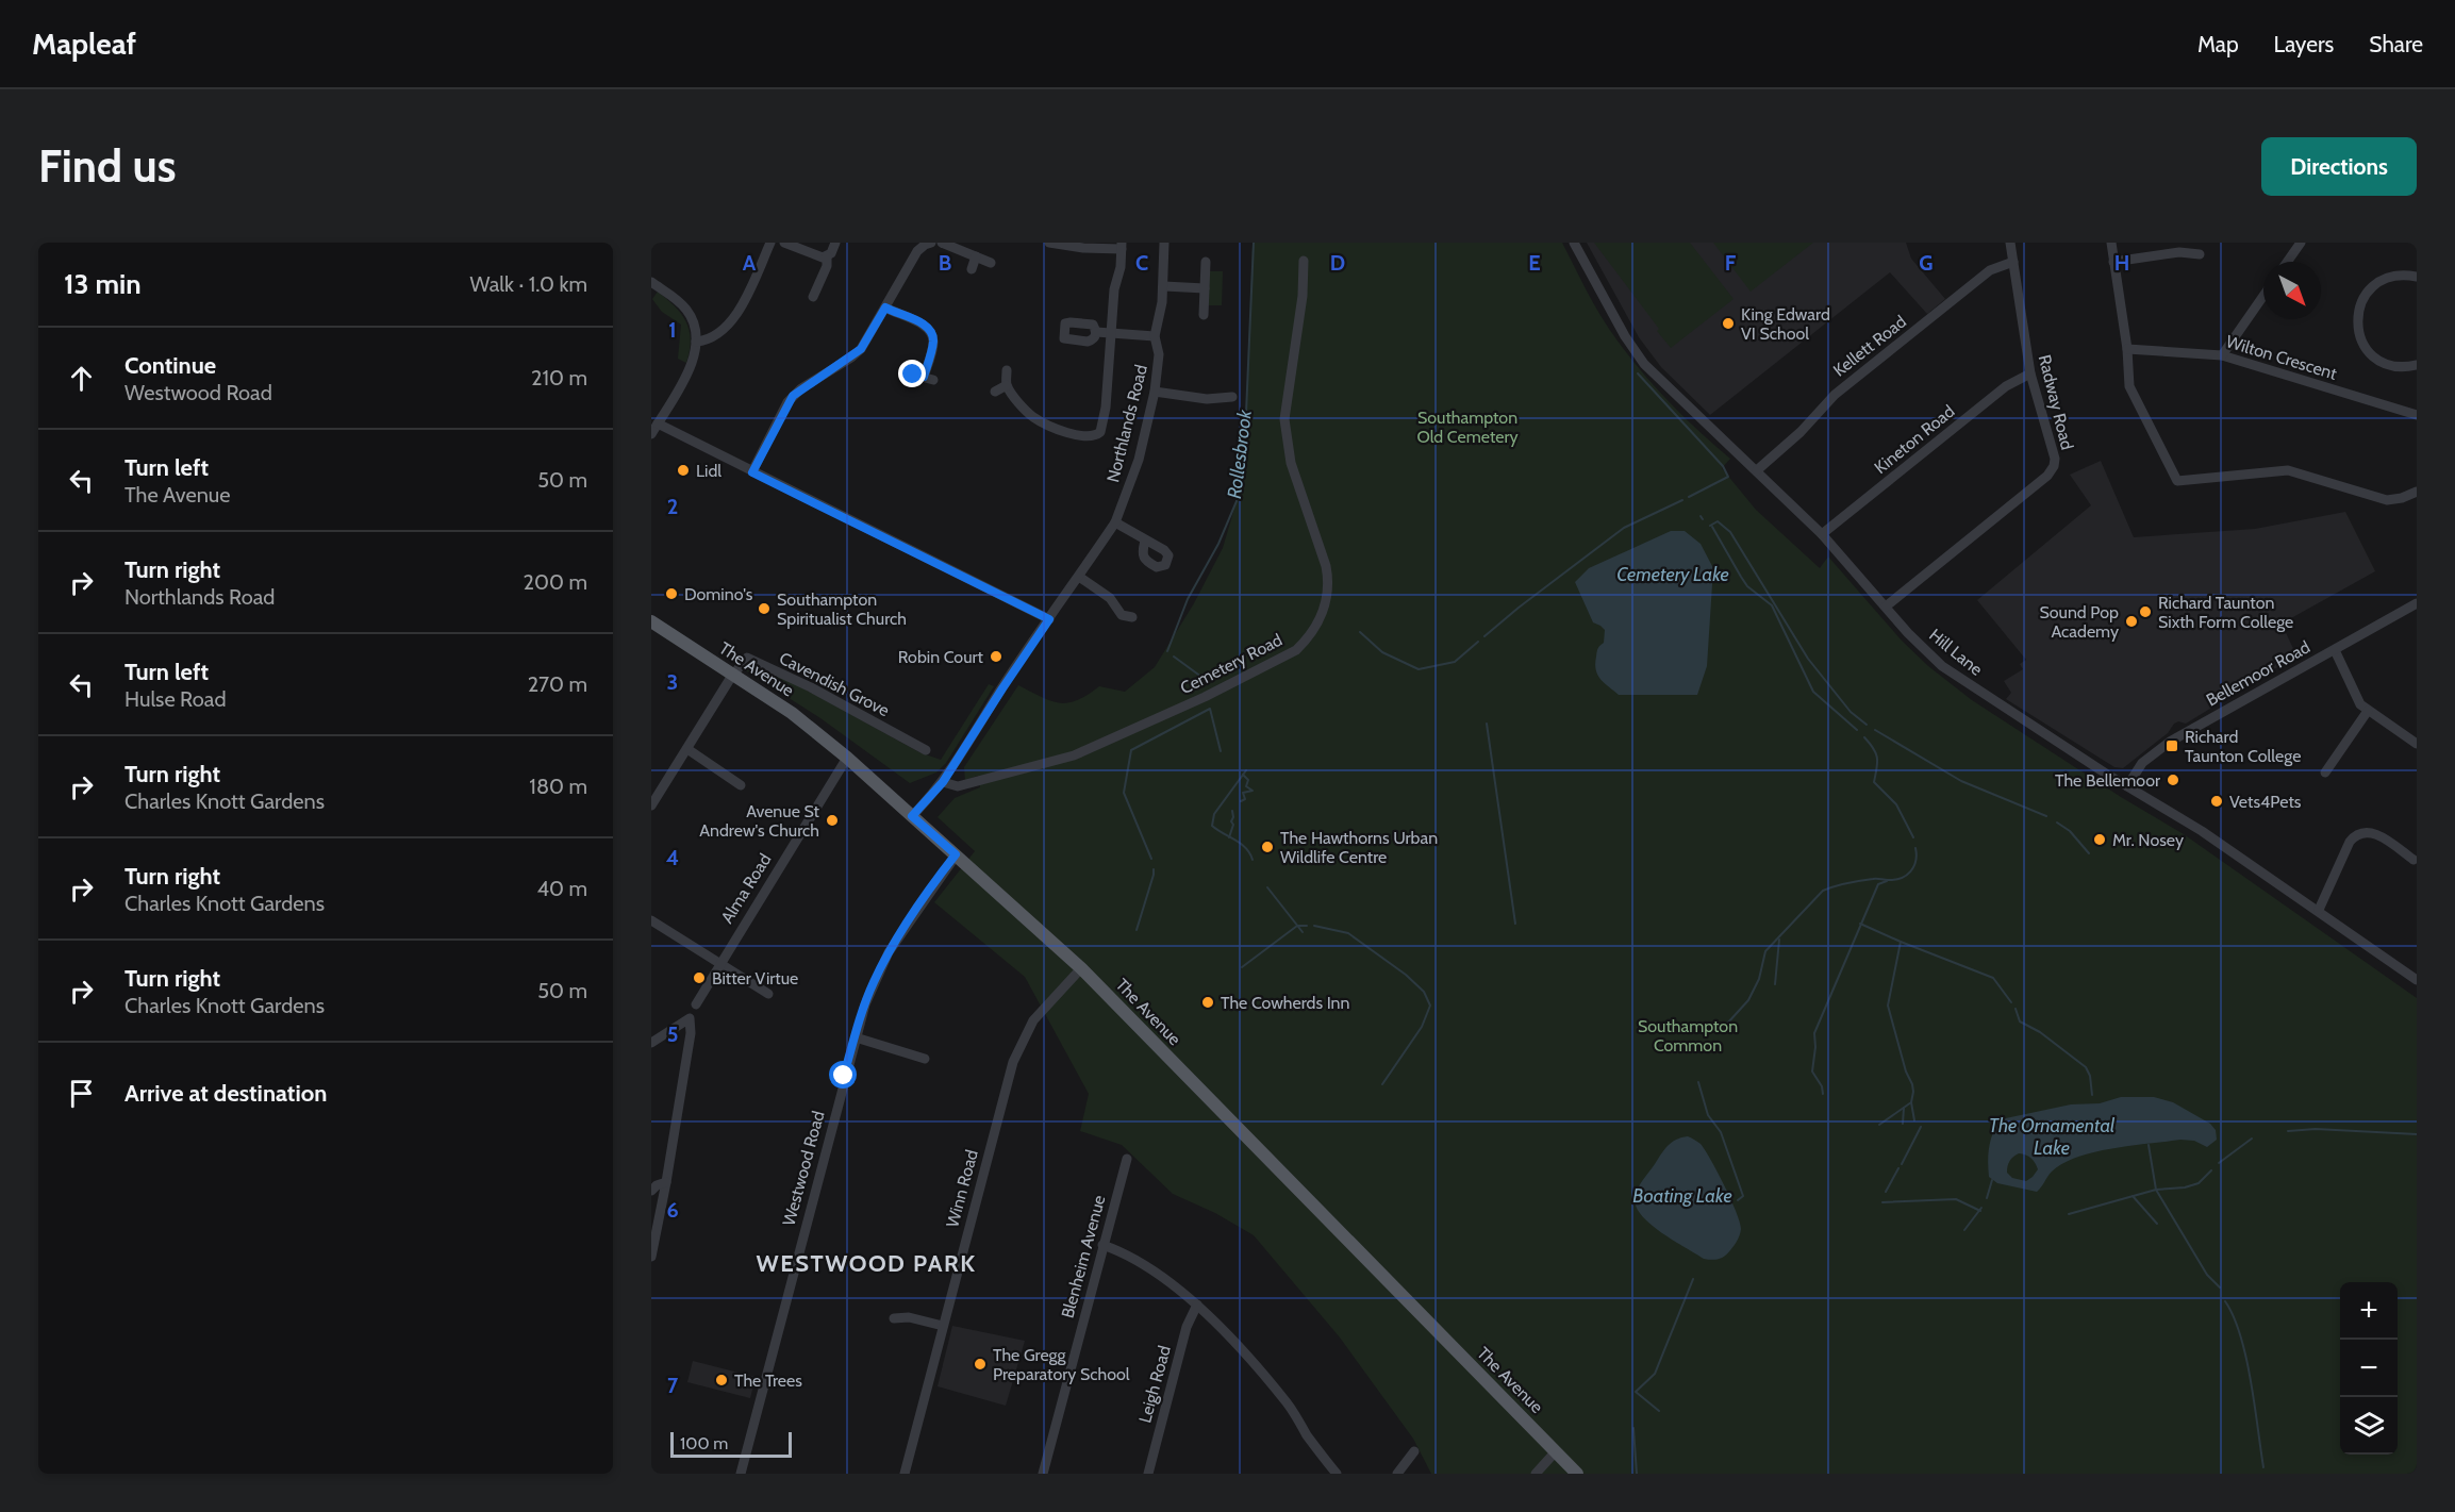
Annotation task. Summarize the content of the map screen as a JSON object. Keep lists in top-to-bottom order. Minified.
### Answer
{"streets":{"main road":["The Avenue"],"street":["Kellett Road","Wilton Crescent","Radway Road","Northlands Road","Kineton Road","Hill Lane","Cemetery Road","Bellemoor Road","Cavendish Grove","Alma Road","Westwood Road","Winn Road","Blenheim Avenue","Leigh Road"]},"crossings":[["Kellett Road","Radway Road"],["Kellett Road","Hill Lane"],["Radway Road","Kineton Road"],["Radway Road","Hill Lane"],["Northlands Road","Cemetery Road"],["Northlands Road","The Avenue"],["Kineton Road","Hill Lane"],["Hill Lane","Bellemoor Road"],["The Avenue","Cavendish Grove"],["The Avenue","Alma Road"],["The Avenue","Westwood Road"],["The Avenue","Winn Road"]],"districts":["WESTWOOD PARK"],"water":["Rollesbrook","Cemetery Lake","The Ornamental Lake","Boating Lake"],"parks":["Southampton Old Cemetery","Southampton Common"],"places":{"other":["King Edward VI School","Lidl","Domino's","Southampton Spiritualist Church","Richard Taunton Sixth Form College","Sound Pop Academy","Robin Court","The Bellemoor","Vets4Pets","Avenue St Andrew's Church","Mr. Nosey","The Hawthorns Urban Wildlife Centre","Bitter Virtue","The Cowherds Inn","The Gregg Preparatory School","The Trees"],"transit":["Richard Taunton College"]},"scale_bar":"100 m","north":"bottom right","page":{"header":"Mapleaf","nav":["Map","Layers","Share"],"buttons":"Directions","title":"Find us","heading":["13 min","Walk · 1.0 km"],"list":[["Continue","Westwood Road","210 m"],["Turn left","The Avenue","50 m"],["Turn right","Northlands Road","200 m"],["Turn left","Hulse Road","270 m"],["Turn right","Charles Knott Gardens","180 m"],["Turn right","Charles Knott Gardens","40 m"],["Turn right","Charles Knott Gardens","50 m"],"Arrive at destination"],"map_buttons":["+","−"],"scale":"100 m"},"grid":{"columns":["A","B","C","D","E","F","G","H"],"rows":["1","2","3","4","5","6","7"]}}
